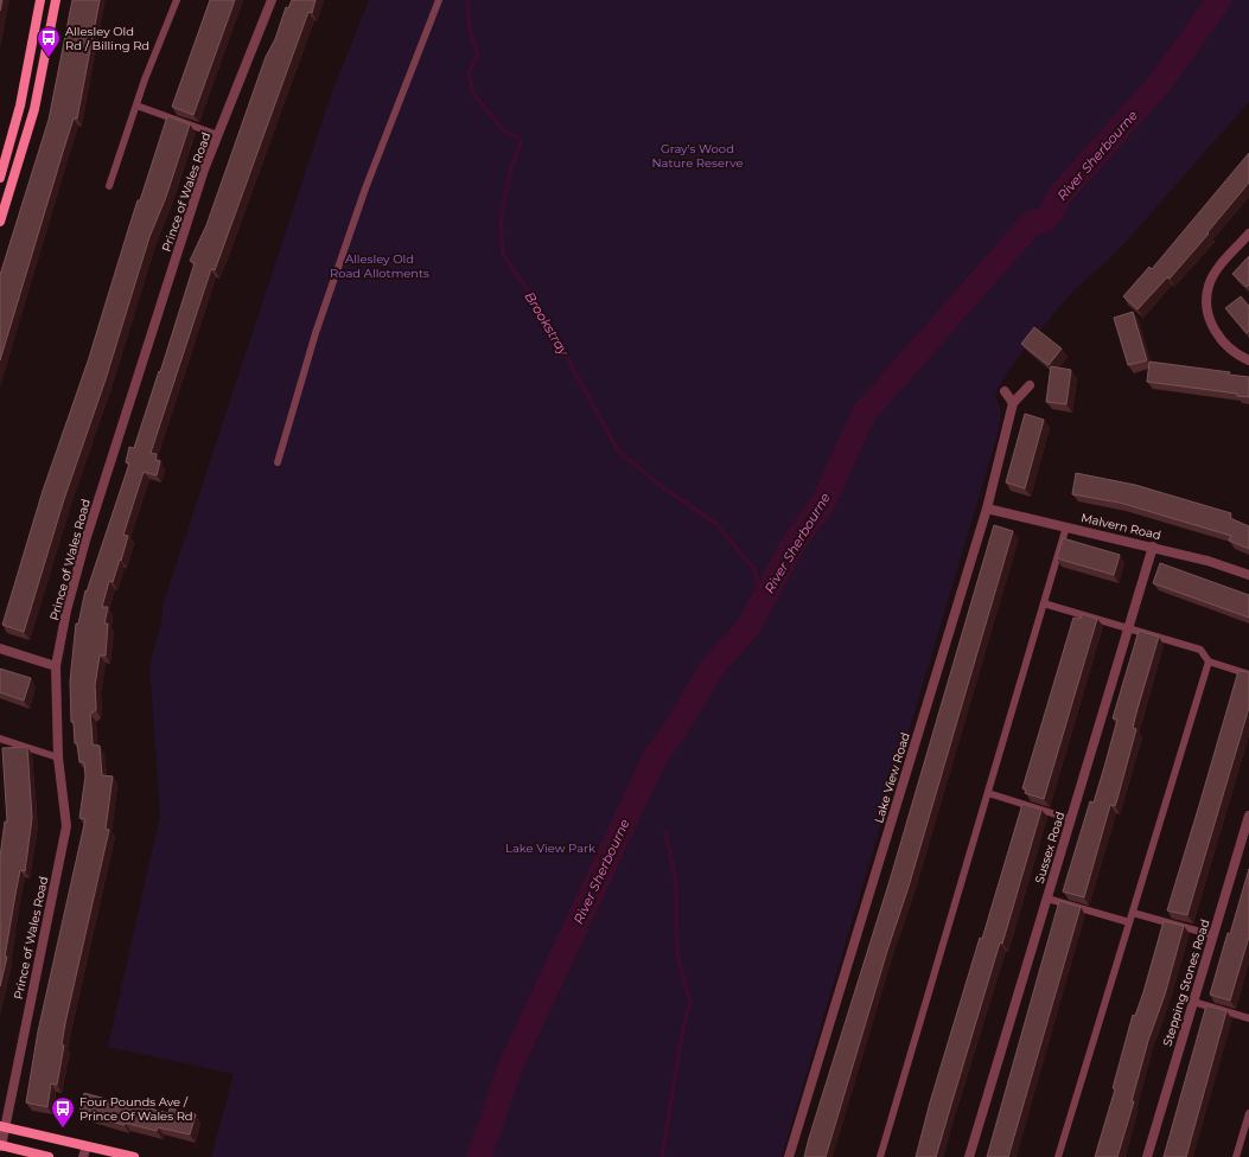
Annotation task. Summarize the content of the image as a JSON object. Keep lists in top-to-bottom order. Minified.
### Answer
{"streets":{"street":["Prince of Wales Road","Malvern Road","Lake View Road","Sussex Road","Stepping Stones Road"]},"crossings":[["Malvern Road","Lake View Road"],["Malvern Road","Sussex Road"]],"water":["River Sherbourne","Brookstray"],"parks":["Gray's Wood Nature Reserve","Allesley Old Road Allotments","Lake View Park"],"places":{"bus stop":["Allesley Old Rd / Billing Rd","Four Pounds Ave / Prince Of Wales Rd"]}}
